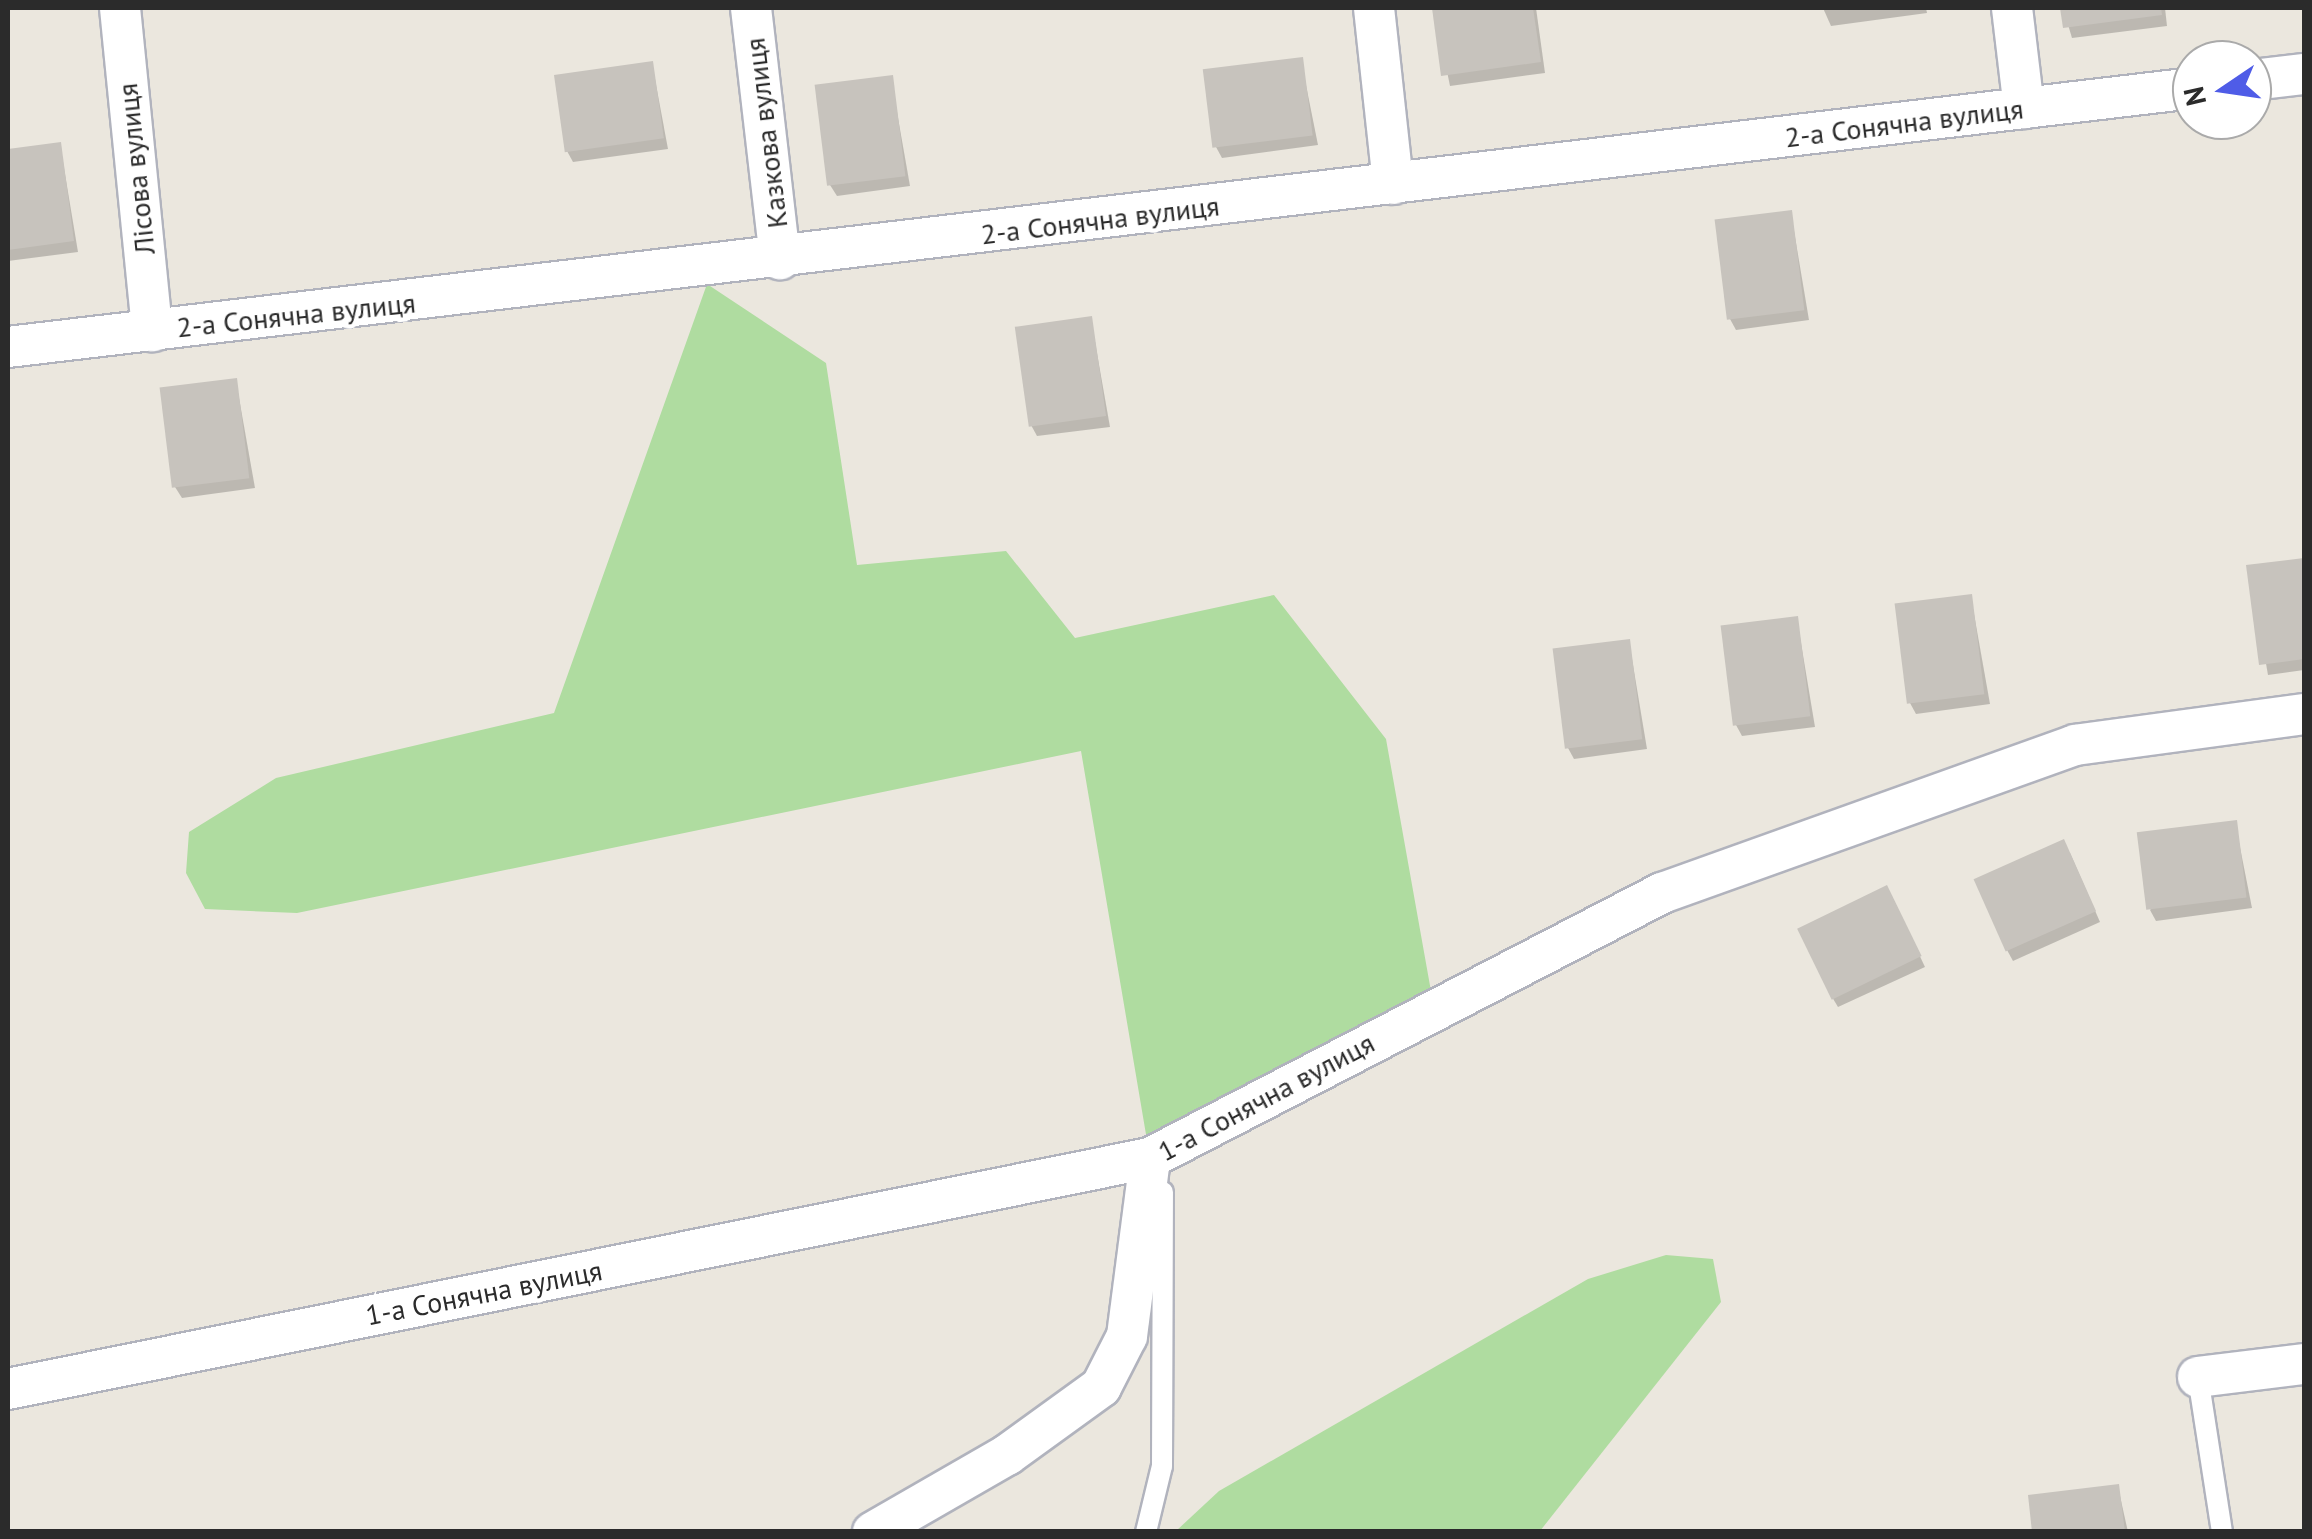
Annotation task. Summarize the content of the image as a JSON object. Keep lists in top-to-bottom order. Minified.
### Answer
{"streets":{"street":["2-а Сонячна вулиця","Казкова вулиця","Лісова вулиця","1-а Сонячна вулиця"]},"crossings":[["2-а Сонячна вулиця","Казкова вулиця"],["2-а Сонячна вулиця","Лісова вулиця"]],"north":"left"}
